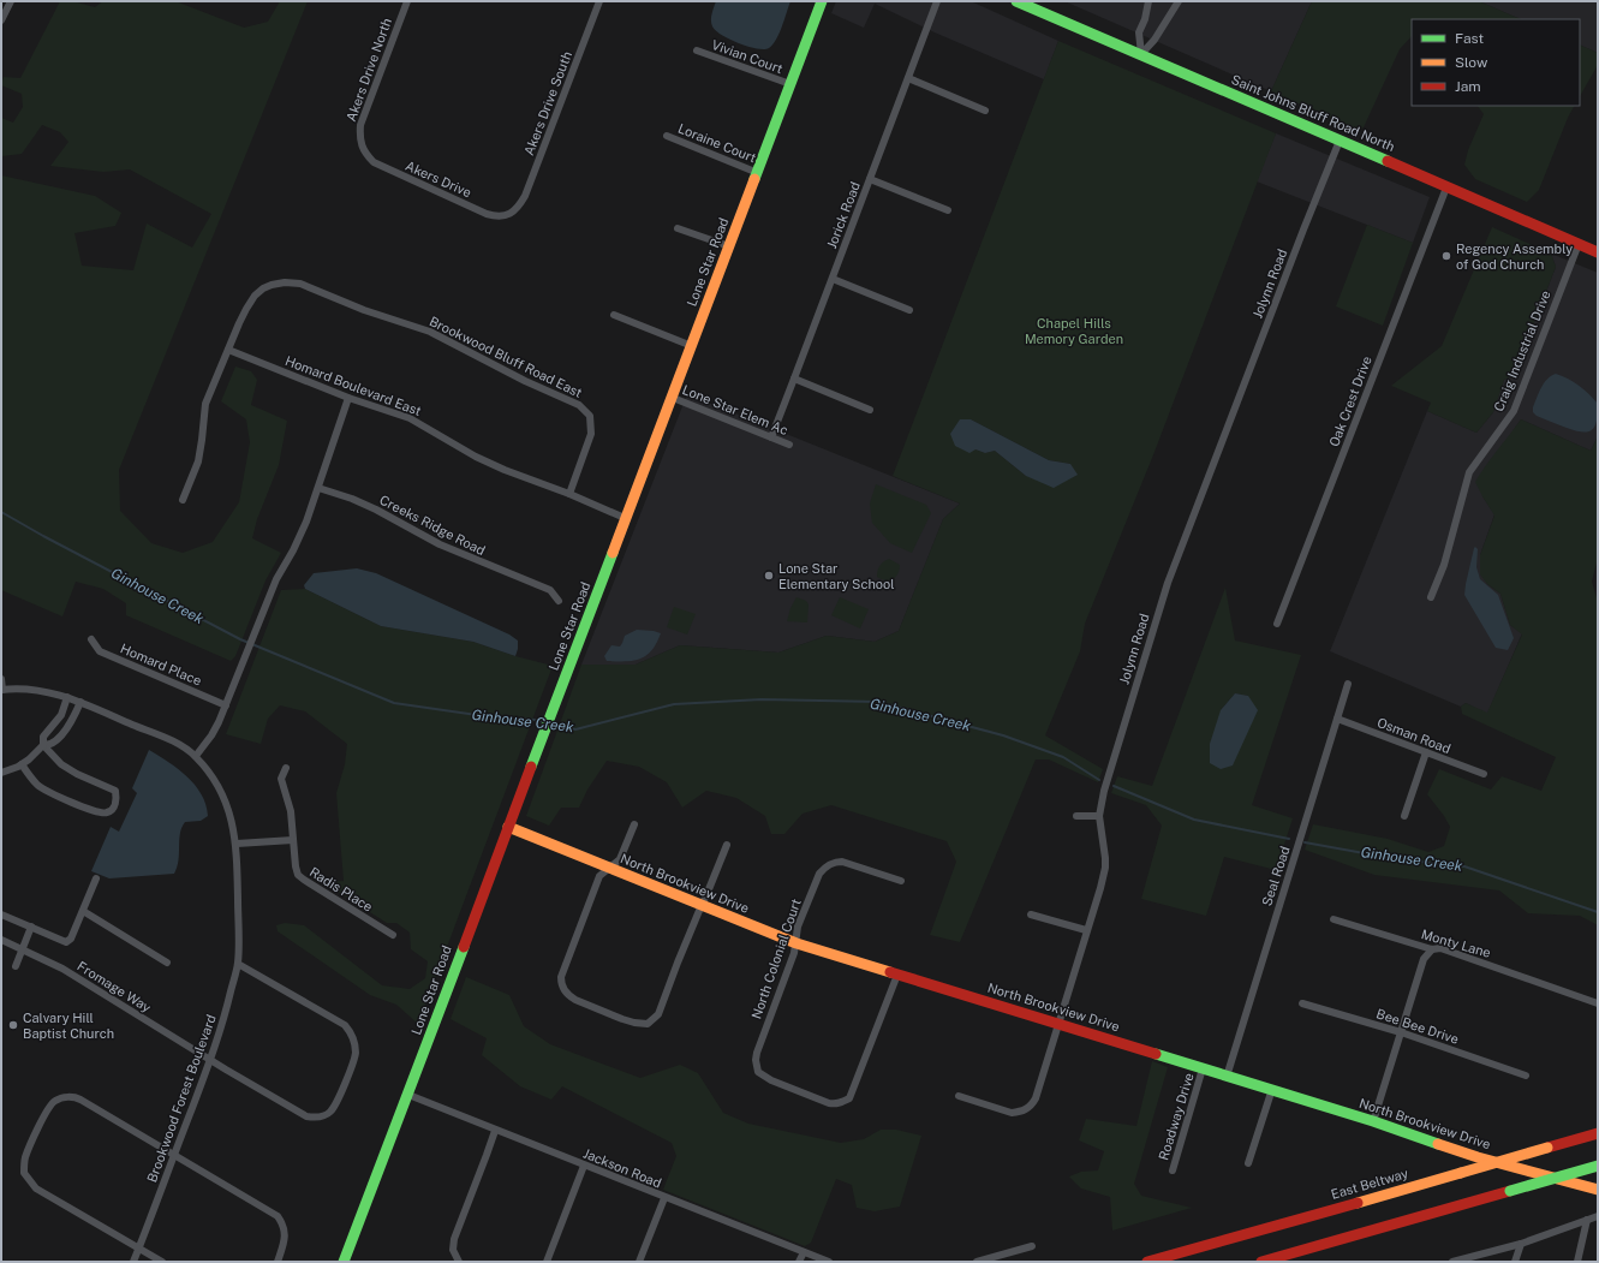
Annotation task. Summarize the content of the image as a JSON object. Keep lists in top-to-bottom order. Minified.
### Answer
{"streets":{"main road":["Saint Johns Bluff Road North","Lone Star Road","North Brookview Drive","East Beltway"],"street":["Vivian Court","Akers Drive North","Akers Drive South","Loraine Court","Akers Drive","Jorick Road","Jolynn Road","Craig Industrial Drive","Brookwood Bluff Road East","Homard Boulevard East","Oak Crest Drive","Lone Star Elem Ac","Creeks Ridge Road","Homard Place","Osman Road","Seal Road","Radis Place","Monty Lane","North Colonial Court","Fromage Way","Bee Bee Drive","Brookwood Forest Boulevard","Roadway Drive","Jackson Road"]},"crossings":[["Vivian Court","Lone Star Road"],["Akers Drive North","Akers Drive"],["Akers Drive South","Akers Drive"],["Saint Johns Bluff Road North","Jolynn Road"],["Saint Johns Bluff Road North","Craig Industrial Drive"],["Saint Johns Bluff Road North","Oak Crest Drive"],["Loraine Court","Lone Star Road"],["Jorick Road","Lone Star Elem Ac"],["Lone Star Road","Homard Boulevard East"],["Lone Star Road","Lone Star Elem Ac"],["Lone Star Road","North Brookview Drive"],["Lone Star Road","Jackson Road"],["Jolynn Road","North Brookview Drive"],["Brookwood Bluff Road East","Homard Boulevard East"],["Osman Road","Seal Road"],["Seal Road","North Brookview Drive"],["North Brookview Drive","North Colonial Court"],["North Brookview Drive","Roadway Drive"],["Fromage Way","Brookwood Forest Boulevard"]],"water":["Ginhouse Creek"],"parks":["Chapel Hills Memory Garden"],"places":["Regency Assembly of God Church","Lone Star Elementary School","Calvary Hill Baptist Church"],"legend":["Fast","Slow","Jam"]}
